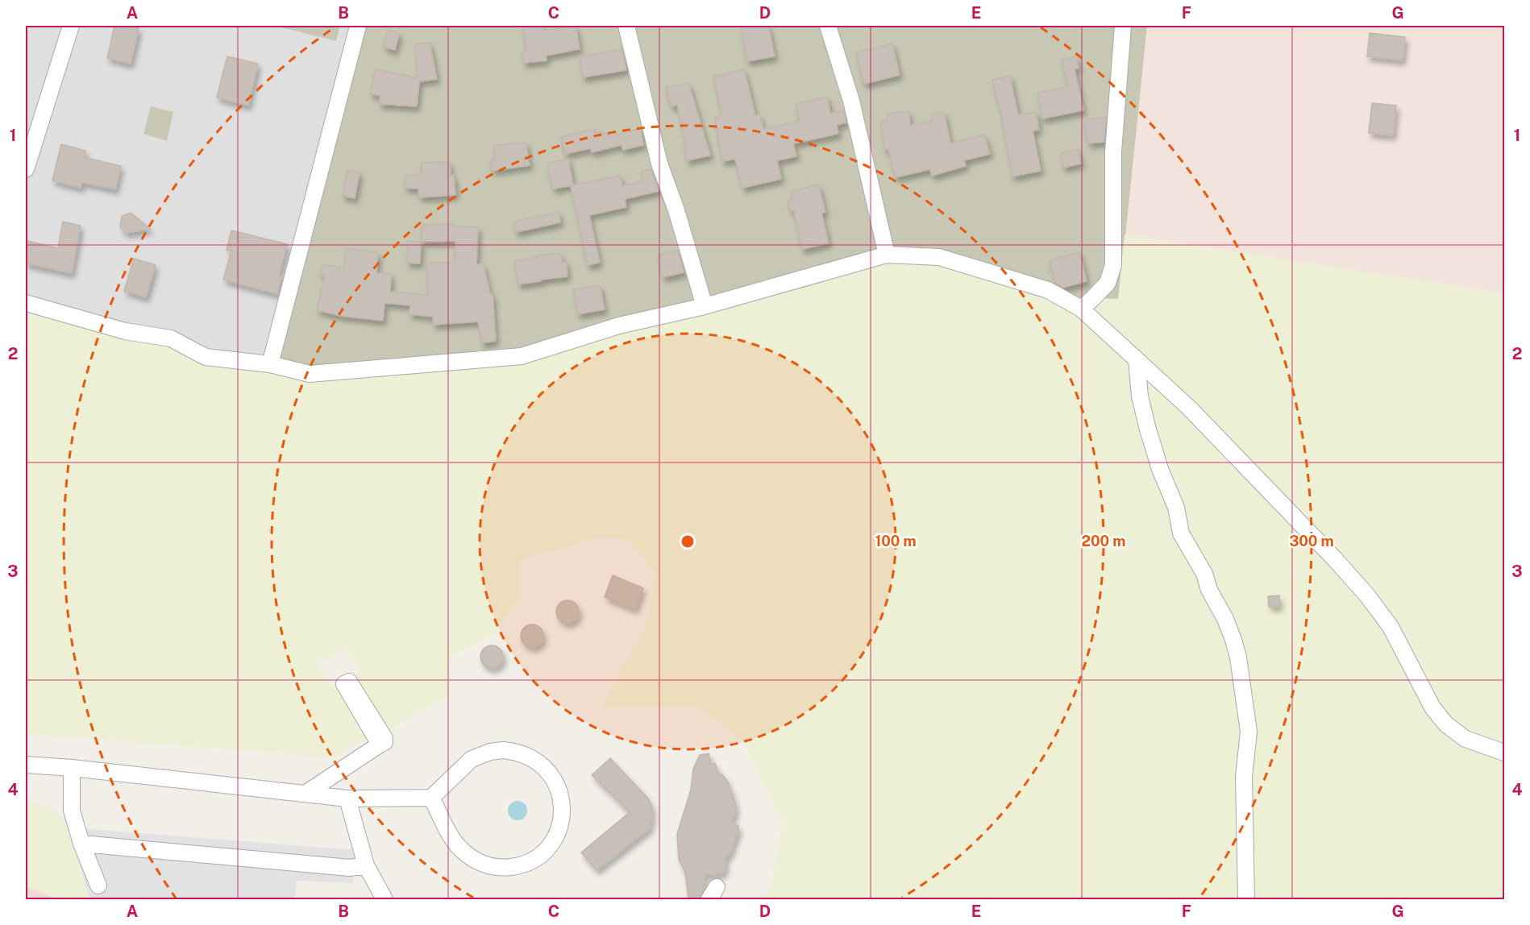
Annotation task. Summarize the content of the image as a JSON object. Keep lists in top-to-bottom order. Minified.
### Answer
{"grid":{"columns":["A","B","C","D","E","F","G"],"rows":["1","2","3","4"]},"rings":["100 m","200 m","300 m"]}
